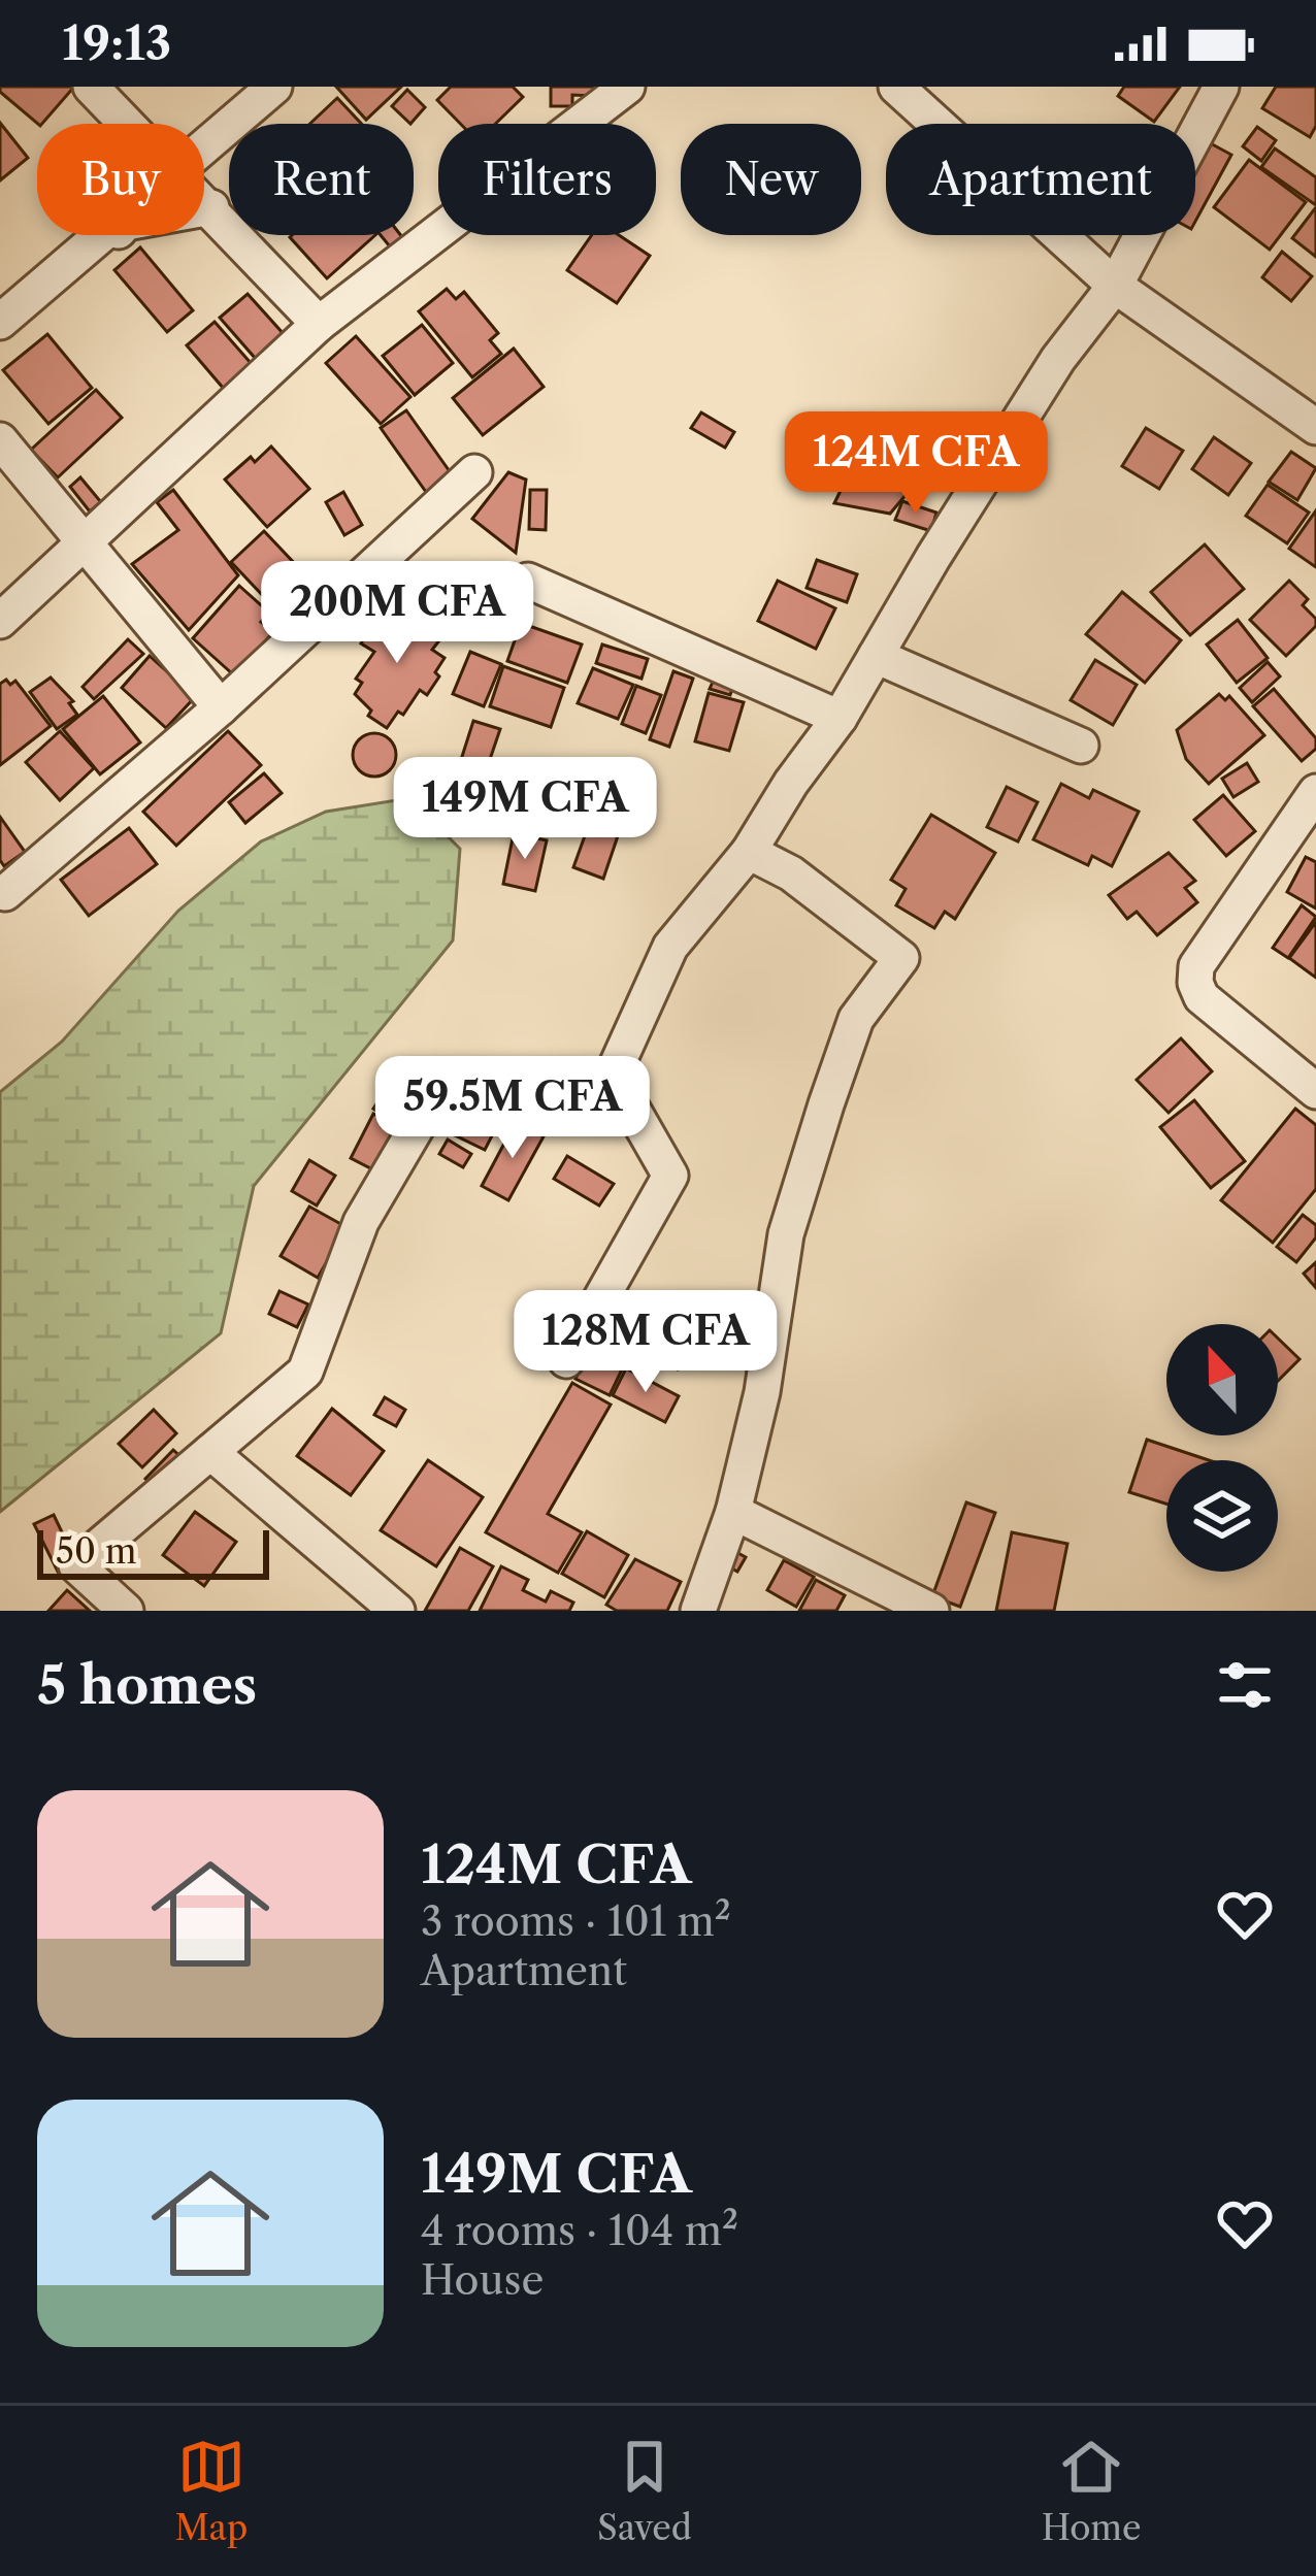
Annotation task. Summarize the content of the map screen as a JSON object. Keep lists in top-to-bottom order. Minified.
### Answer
{"scale_bar":"50 m","north":"top","page":{"status":"19:13","chip":["Buy","Rent","Filters","New","Apartment"],"price":["124M CFA","200M CFA","149M CFA","59.5M CFA","128M CFA"],"scale":"50 m","heading":"5 homes","list":[{"name":"124M CFA","note":"3 rooms · 101 m² · Apartment"},{"name":"149M CFA","note":"4 rooms · 104 m² · House"}],"tabs":["Map","Saved","Home"]}}
